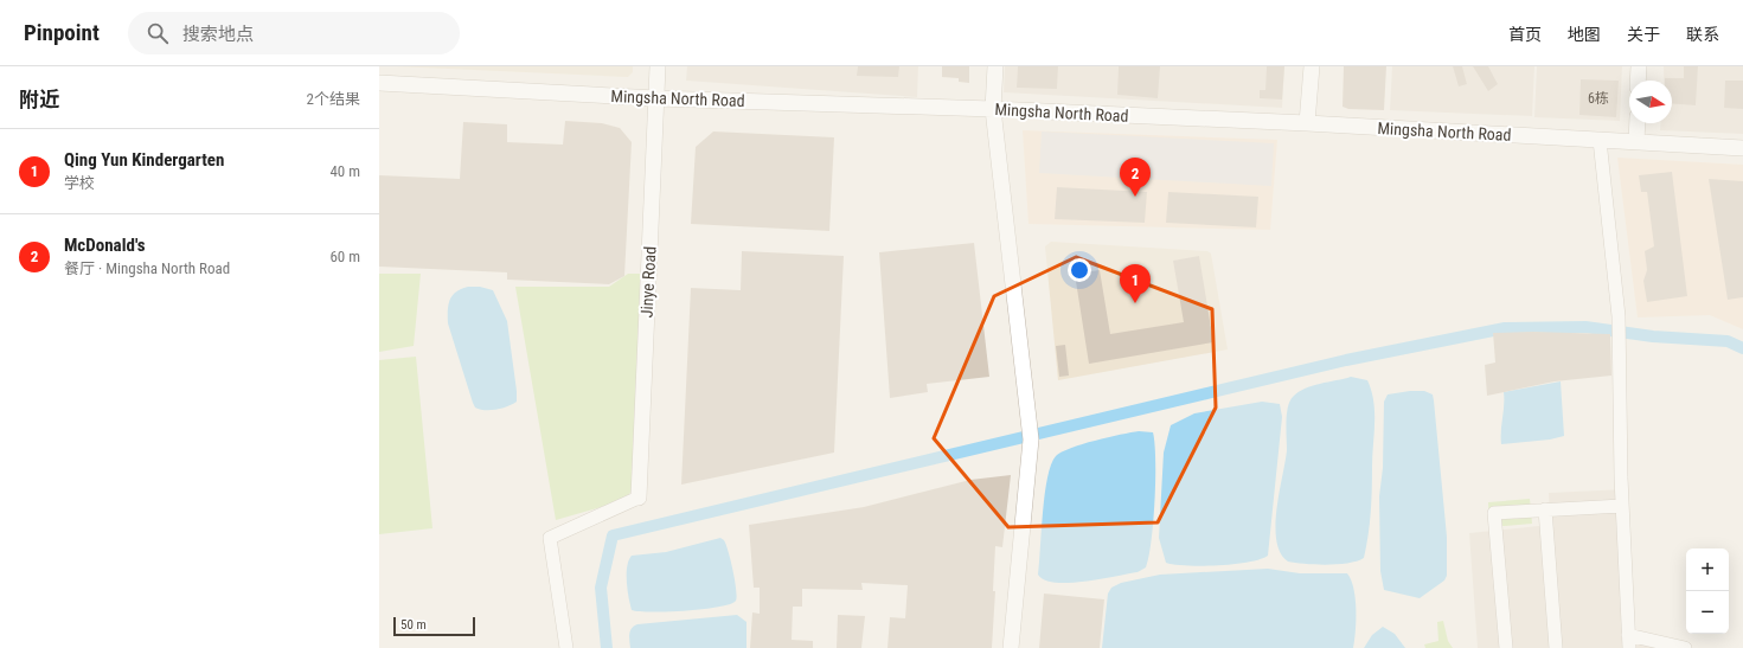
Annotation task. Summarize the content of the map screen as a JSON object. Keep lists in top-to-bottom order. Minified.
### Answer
{"streets":{"street":["Mingsha North Road","Jinye Road"]},"crossings":[["Mingsha North Road","Jinye Road"]],"house_numbers":["6栋"],"scale_bar":"50 m","north":"right","page":{"header":"Pinpoint","search":"搜索地点","nav":["首页","地图","关于","联系"],"heading":["附近","2个结果"],"list":[{"mark":"1","name":"Qing Yun Kindergarten","note":"学校","value":"40 m"},{"mark":"2","name":"McDonald's","note":"餐厅 · Mingsha North Road","value":"60 m"}],"pins":["2","1"],"map_buttons":["+","−"],"scale":"50 m"}}
